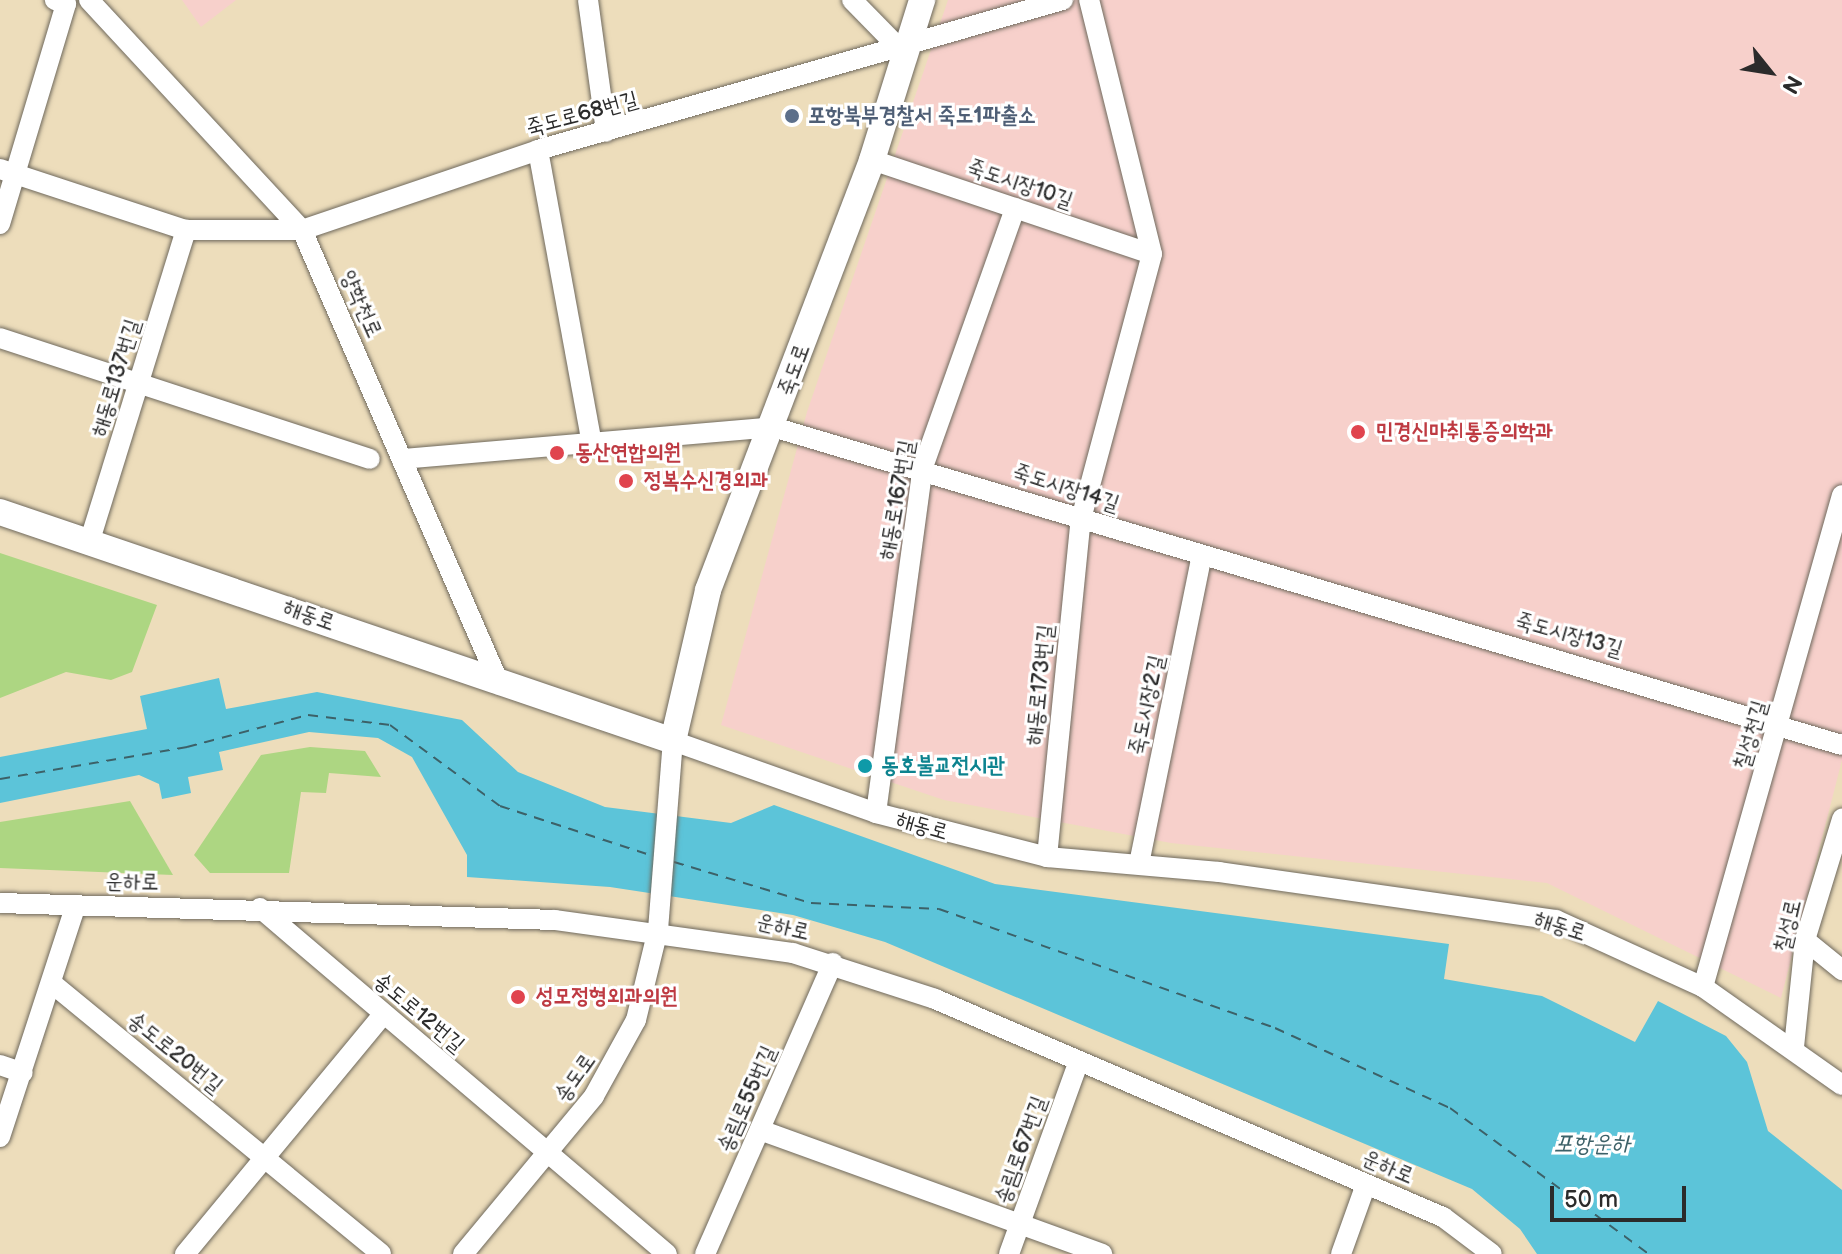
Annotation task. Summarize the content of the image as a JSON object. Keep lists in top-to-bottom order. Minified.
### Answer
{"streets":{"main road":["죽도로","해동로"],"street":["죽도로68번길","죽도시장10길","양학천로","해동로137번길","죽도시장14길","해동로167번길","죽도시장13길","해동로173번길","죽도시장2길","칠성천길","운하로","칠성로","송도로12번길","송도로20번길","송도로","송림로55번길","송림로67번길"]},"crossings":[["죽도로68번길","양학천로"],["죽도로68번길","죽도로"],["죽도로68번길","해동로137번길"],["죽도시장10길","죽도로"],["죽도시장10길","해동로167번길"],["죽도시장10길","해동로173번길"],["양학천로","죽도시장14길"],["양학천로","해동로"],["죽도로","죽도시장14길"],["죽도로","해동로"],["죽도로","송도로"],["해동로137번길","해동로"],["죽도시장14길","해동로167번길"],["죽도시장14길","죽도시장13길"],["죽도시장14길","해동로173번길"],["죽도시장14길","죽도시장2길"],["해동로167번길","해동로"],["해동로","해동로173번길"],["해동로","죽도시장2길"],["해동로","칠성천길"],["해동로","칠성로"],["해동로","송도로"],["죽도시장13길","칠성천길"],["운하로","송도로12번길"],["운하로","송도로"],["운하로","송림로55번길"],["운하로","송림로67번길"],["송도로12번길","송도로"]],"water":["포항운하"],"places":["포항북부경찰서 죽도1파출소","민경신마취통증의학과","동산연합의원","정복수신경외과","동호불교전시관","성모정형외과의원"],"scale_bar":"50 m","north":"bottom right"}
